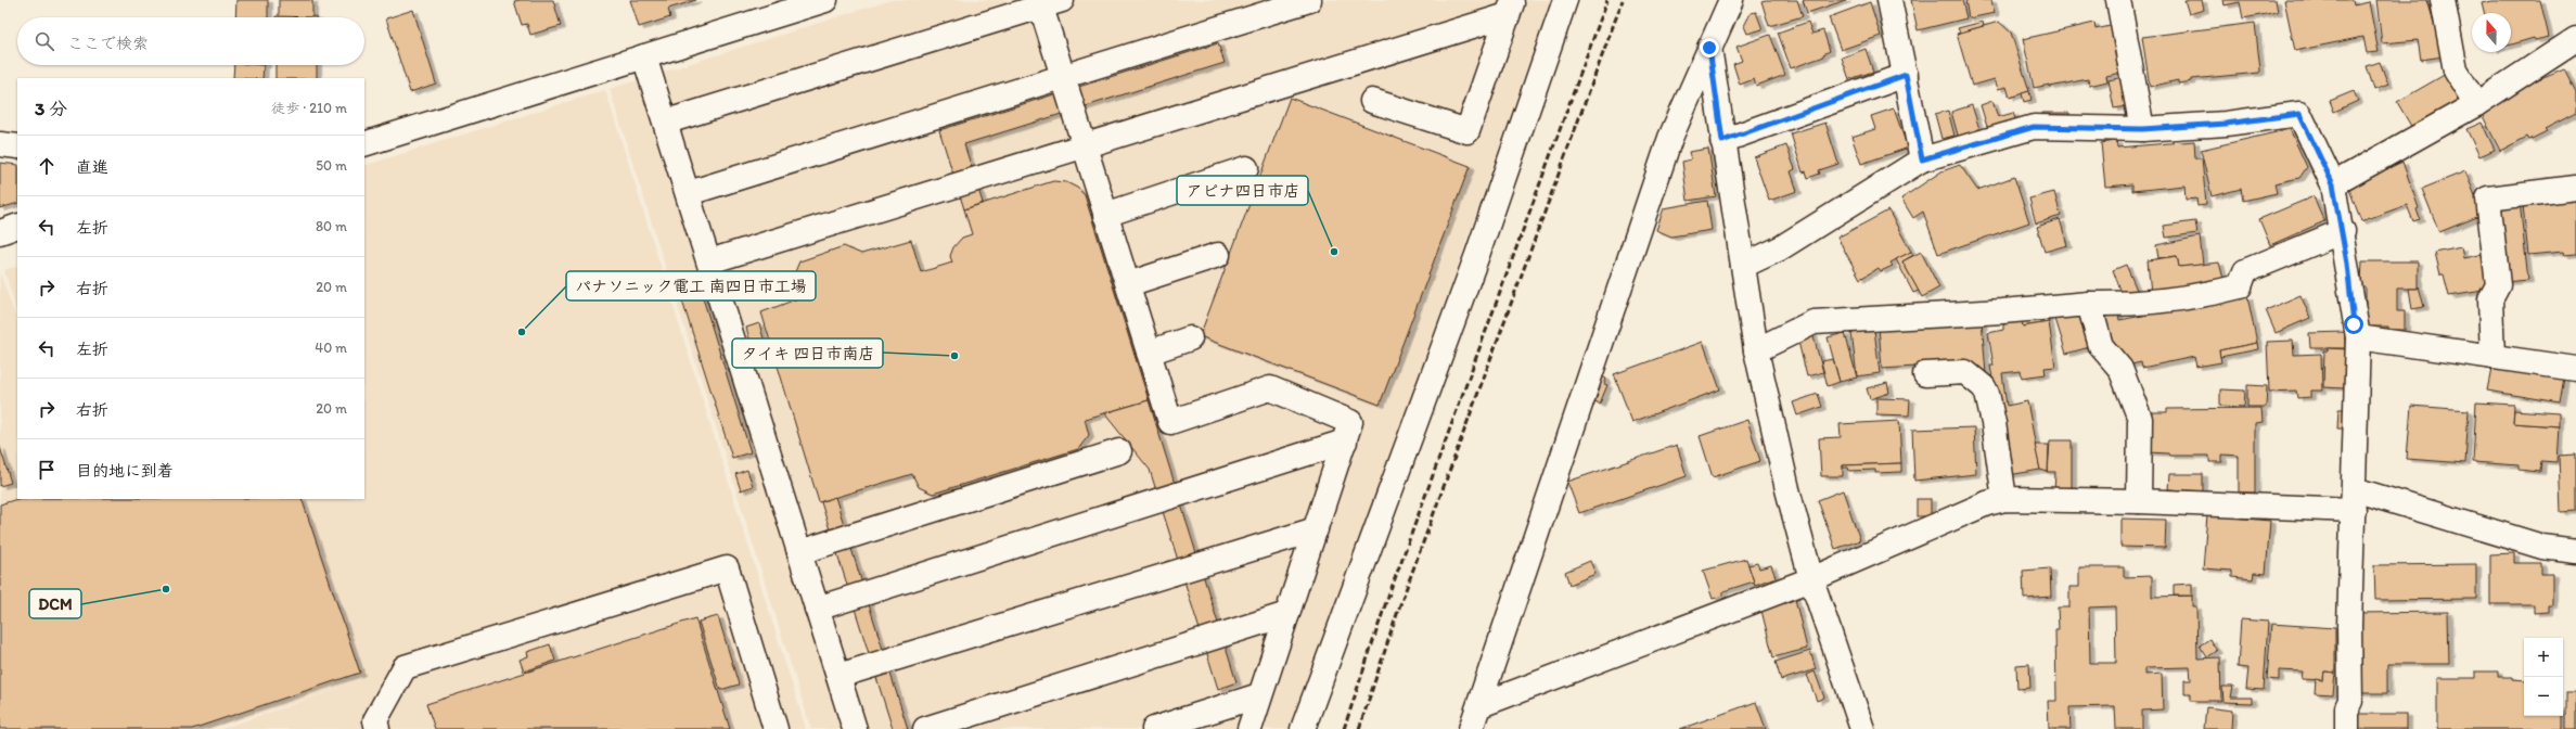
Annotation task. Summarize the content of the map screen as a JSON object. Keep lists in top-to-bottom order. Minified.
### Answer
{"places":["アピナ四日市店","パナソニック電工 南四日市工場","タイキ 四日市南店","DCM"],"north":"top","page":{"search":"ここで検索","heading":["3 分","徒歩 · 210 m"],"list":[["直進","50 m"],["左折","80 m"],["右折","20 m"],["左折","40 m"],["右折","20 m"],"目的地に到着"],"map_buttons":["+","−"]}}
